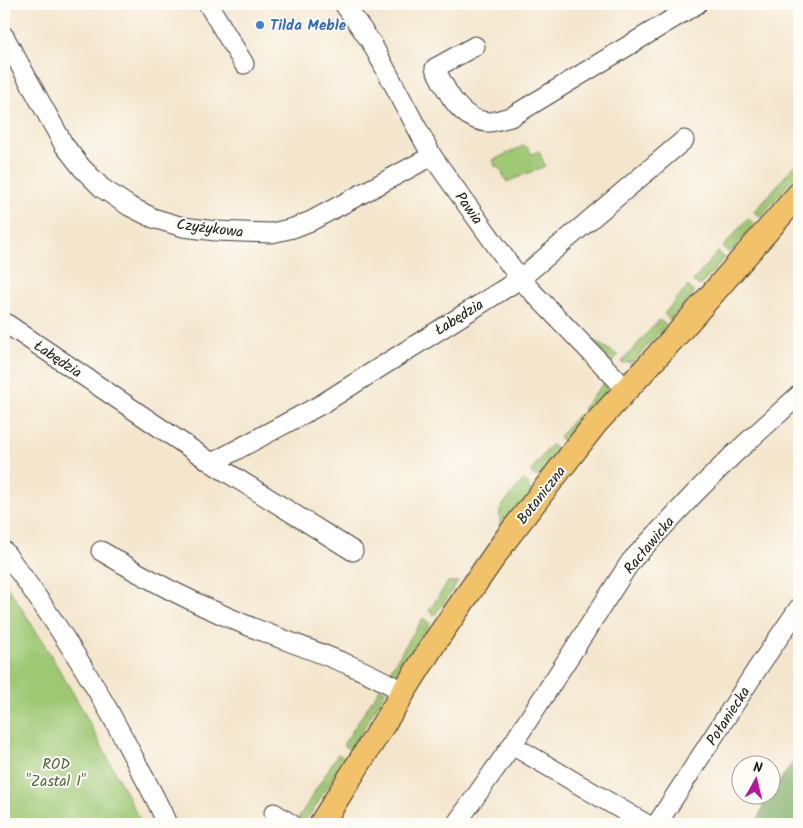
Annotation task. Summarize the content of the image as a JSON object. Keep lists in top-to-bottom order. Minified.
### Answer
{"streets":{"main road":["Botaniczna"],"street":["Pawia","Czyżykowa","Łabędzia","Racławicka","Połaniecka"]},"crossings":[["Pawia","Czyżykowa"],["Pawia","Łabędzia"],["Pawia","Botaniczna"]],"parks":["ROD \"Zastal I\""],"places":["Tilda Meble"],"north":"top"}
